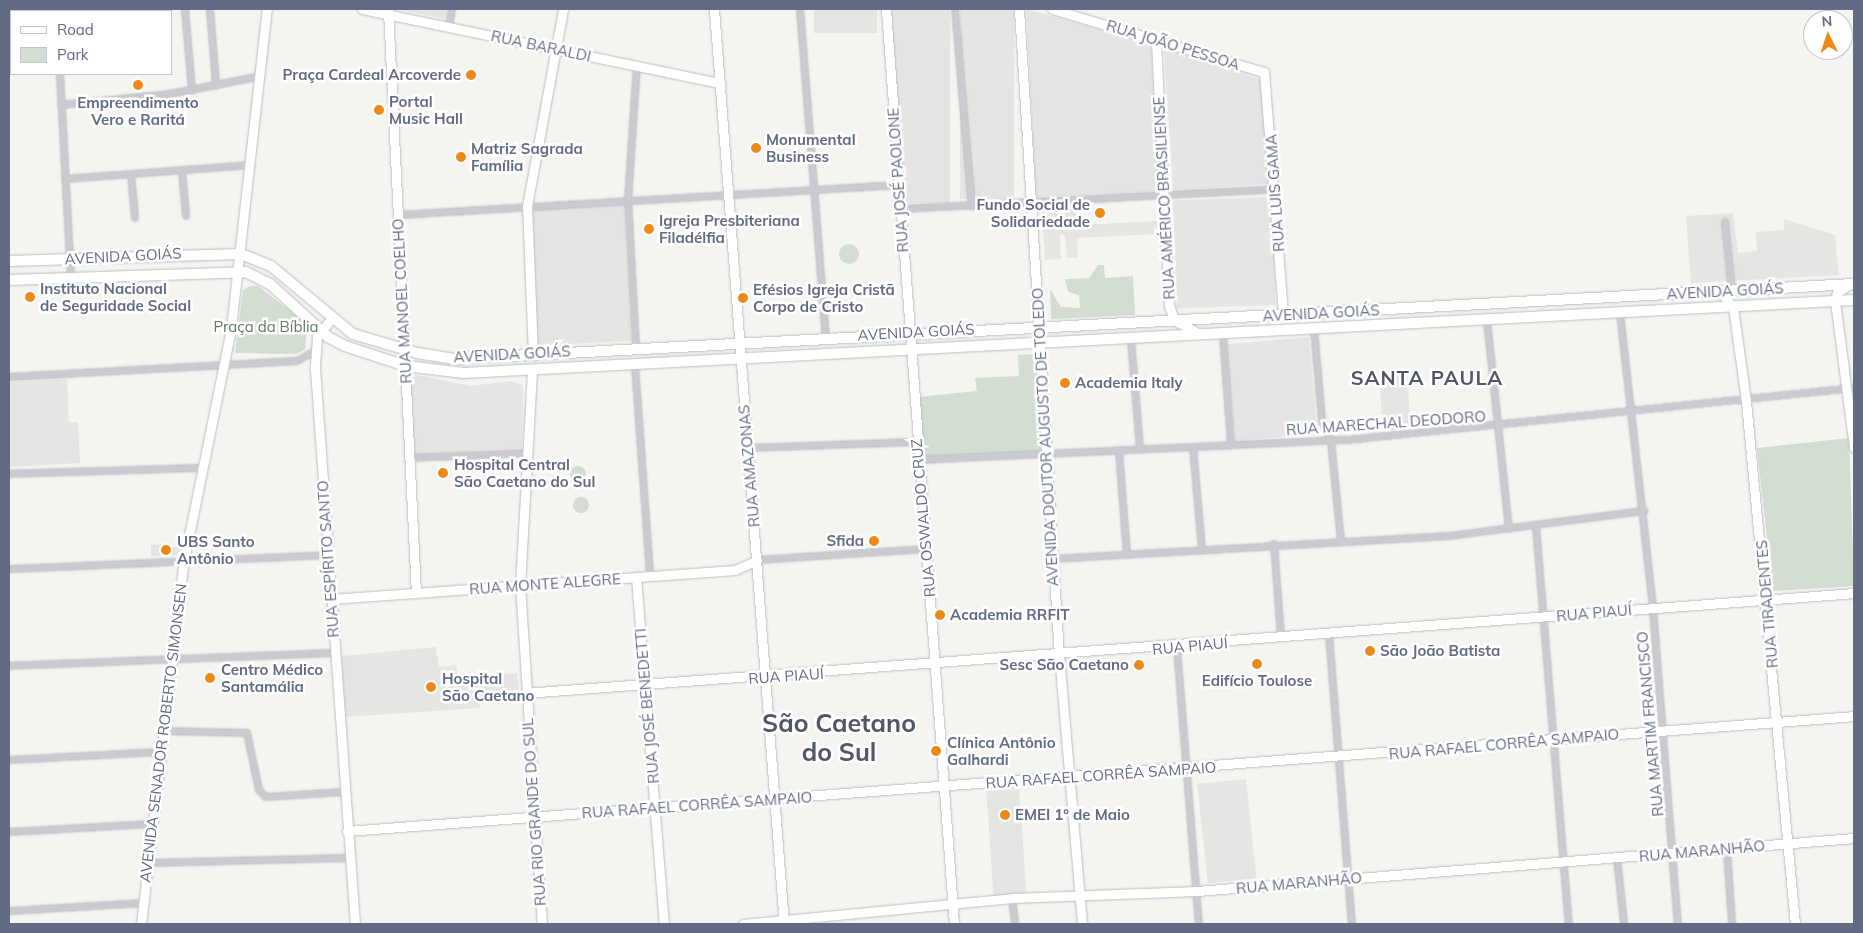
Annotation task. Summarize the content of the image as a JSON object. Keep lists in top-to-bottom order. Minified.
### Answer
{"streets":{"main road":["AVENIDA GOIÁS"],"street":["RUA JOÃO PESSOA","RUA BARALDI","RUA JOSÉ PAOLONE","RUA LUIS GAMA","RUA AMÉRICO BRASILIENSE","RUA MANOEL COELHO","RUA MARECHAL DEODORO","AVENIDA DOUTOR AUGUSTO DE TOLEDO","RUA AMAZONAS","RUA OSWALDO CRUZ","RUA ESPÍRITO SANTO","RUA MONTE ALEGRE","RUA TIRADENTES","RUA PIAUÍ","RUA JOSÉ BENEDETTI","RUA MARTIM FRANCISCO","AVENIDA SENADOR ROBERTO SIMONSEN","RUA RAFAEL CORRÊA SAMPAIO","RUA RIO GRANDE DO SUL","RUA MARANHÃO"]},"crossings":[["RUA JOÃO PESSOA","RUA LUIS GAMA"],["RUA JOÃO PESSOA","RUA AMÉRICO BRASILIENSE"],["RUA BARALDI","RUA MANOEL COELHO"],["RUA BARALDI","RUA AMAZONAS"],["RUA JOSÉ PAOLONE","AVENIDA GOIÁS"],["RUA JOSÉ PAOLONE","RUA OSWALDO CRUZ"],["RUA LUIS GAMA","AVENIDA GOIÁS"],["RUA AMÉRICO BRASILIENSE","AVENIDA GOIÁS"],["AVENIDA GOIÁS","RUA MANOEL COELHO"],["AVENIDA GOIÁS","AVENIDA DOUTOR AUGUSTO DE TOLEDO"],["AVENIDA GOIÁS","RUA AMAZONAS"],["AVENIDA GOIÁS","RUA OSWALDO CRUZ"],["AVENIDA GOIÁS","RUA ESPÍRITO SANTO"],["AVENIDA GOIÁS","RUA TIRADENTES"],["AVENIDA GOIÁS","RUA MARTIM FRANCISCO"],["AVENIDA GOIÁS","AVENIDA SENADOR ROBERTO SIMONSEN"],["AVENIDA GOIÁS","RUA RIO GRANDE DO SUL"],["RUA MANOEL COELHO","RUA MONTE ALEGRE"],["RUA MARECHAL DEODORO","AVENIDA DOUTOR AUGUSTO DE TOLEDO"],["RUA MARECHAL DEODORO","RUA OSWALDO CRUZ"],["RUA MARECHAL DEODORO","RUA TIRADENTES"],["RUA MARECHAL DEODORO","RUA MARTIM FRANCISCO"],["AVENIDA DOUTOR AUGUSTO DE TOLEDO","RUA PIAUÍ"],["AVENIDA DOUTOR AUGUSTO DE TOLEDO","RUA RAFAEL CORRÊA SAMPAIO"],["AVENIDA DOUTOR AUGUSTO DE TOLEDO","RUA MARANHÃO"],["RUA AMAZONAS","RUA MONTE ALEGRE"],["RUA AMAZONAS","RUA PIAUÍ"],["RUA AMAZONAS","RUA RAFAEL CORRÊA SAMPAIO"],["RUA AMAZONAS","RUA MARANHÃO"],["RUA OSWALDO CRUZ","RUA PIAUÍ"],["RUA OSWALDO CRUZ","RUA RAFAEL CORRÊA SAMPAIO"],["RUA OSWALDO CRUZ","RUA MARANHÃO"],["RUA ESPÍRITO SANTO","RUA MONTE ALEGRE"],["RUA ESPÍRITO SANTO","RUA RAFAEL CORRÊA SAMPAIO"],["RUA MONTE ALEGRE","RUA JOSÉ BENEDETTI"],["RUA MONTE ALEGRE","RUA RIO GRANDE DO SUL"],["RUA TIRADENTES","RUA PIAUÍ"],["RUA TIRADENTES","RUA RAFAEL CORRÊA SAMPAIO"],["RUA TIRADENTES","RUA MARANHÃO"],["RUA PIAUÍ","RUA JOSÉ BENEDETTI"],["RUA PIAUÍ","RUA MARTIM FRANCISCO"],["RUA PIAUÍ","RUA RIO GRANDE DO SUL"],["RUA JOSÉ BENEDETTI","RUA RAFAEL CORRÊA SAMPAIO"],["RUA MARTIM FRANCISCO","RUA RAFAEL CORRÊA SAMPAIO"],["RUA MARTIM FRANCISCO","RUA MARANHÃO"],["RUA RAFAEL CORRÊA SAMPAIO","RUA RIO GRANDE DO SUL"]],"districts":["SANTA PAULA","São Caetano do Sul"],"parks":["Praça da Bíblia"],"places":["Praça Cardeal Arcoverde","Empreendimento Vero e Raritá","Portal Music Hall","Monumental Business","Matriz Sagrada Família","Fundo Social de Solidariedade","Igreja Presbiteriana Filadélfia","Instituto Nacional de Seguridade Social","Efésios Igreja Cristã Corpo de Cristo","Academia Italy","Hospital Central São Caetano do Sul","Sfida","UBS Santo Antônio","Academia RRFIT","São João Batista","Edifício Toulose","Sesc São Caetano","Centro Médico Santamália","Hospital São Caetano","Clínica Antônio Galhardi","EMEI 1° de Maio"],"legend":["Road","Park"],"north":"top"}
